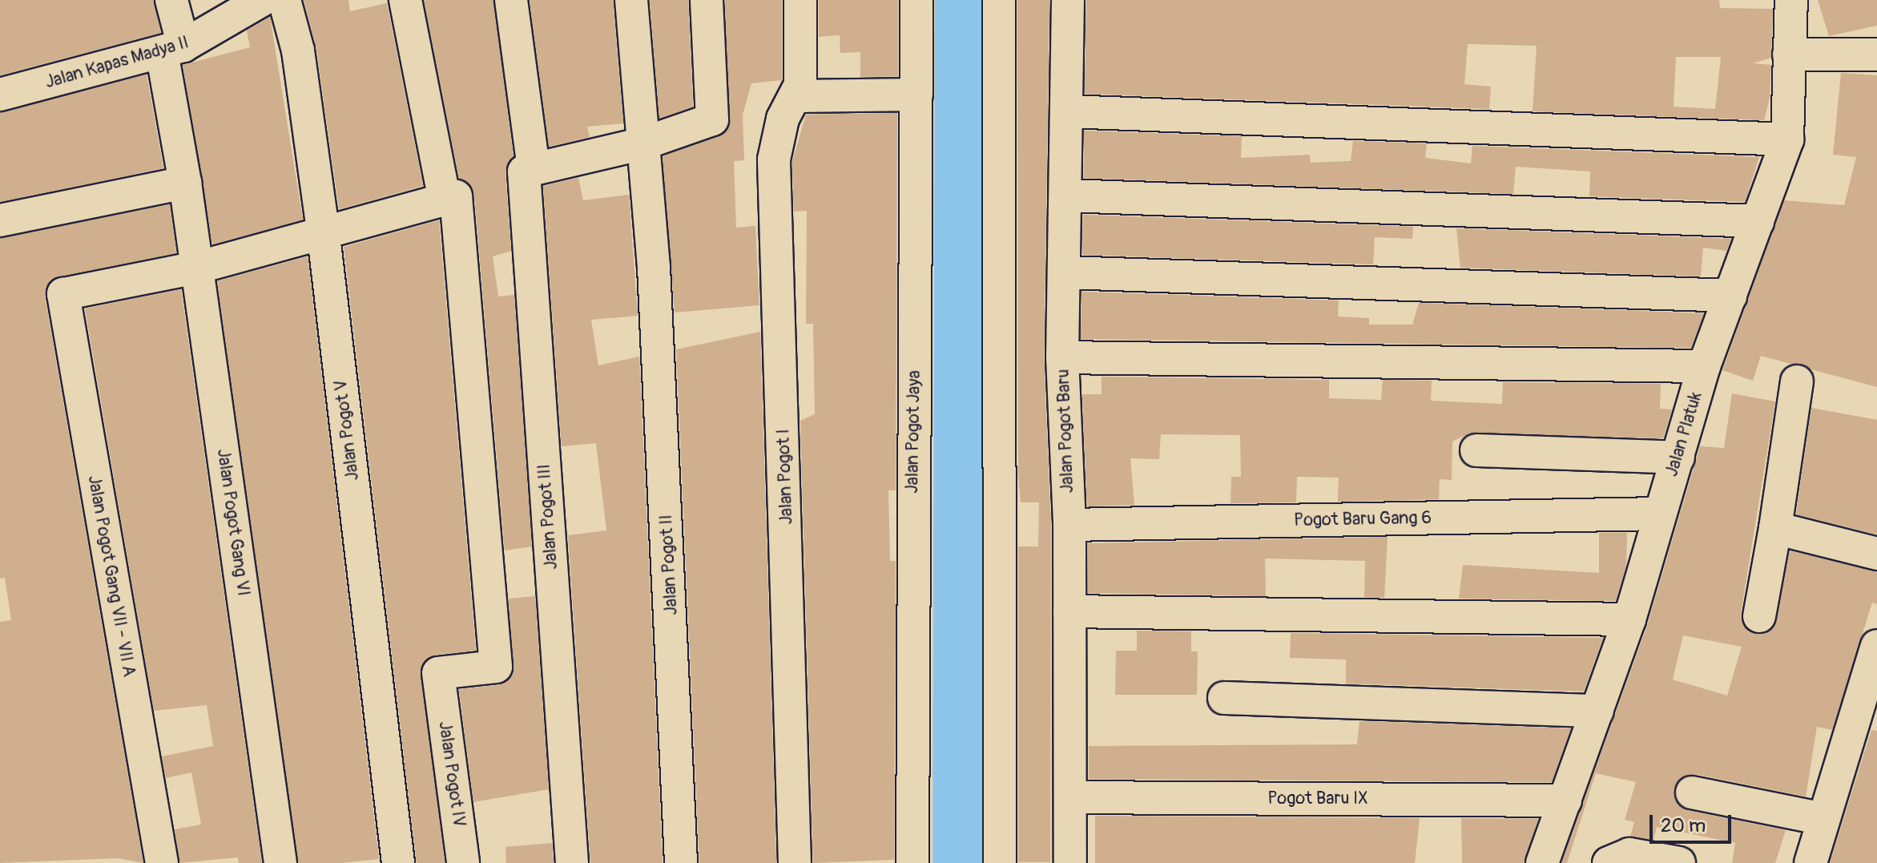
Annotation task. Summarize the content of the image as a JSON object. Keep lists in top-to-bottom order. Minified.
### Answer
{"streets":{"street":["Jalan Kapas Madya II","Jalan Pogot V","Jalan Pogot Baru","Jalan Pogot Jaya","Jalan Platuk","Jalan Pogot I","Jalan Pogot III","Pogot Baru Gang 6","Jalan Pogot Gang VI","Jalan Pogot II","Jalan Pogot Gang VII - VII A","Jalan Pogot IV","Pogot Baru IX"]},"crossings":[["Jalan Kapas Madya II","Jalan Pogot Gang VI"],["Jalan Pogot Baru","Pogot Baru Gang 6"],["Jalan Pogot Baru","Pogot Baru IX"],["Jalan Platuk","Pogot Baru Gang 6"],["Jalan Platuk","Pogot Baru IX"],["Jalan Pogot Gang VI","Jalan Pogot Gang VII - VII A"]],"scale_bar":"20 m"}
